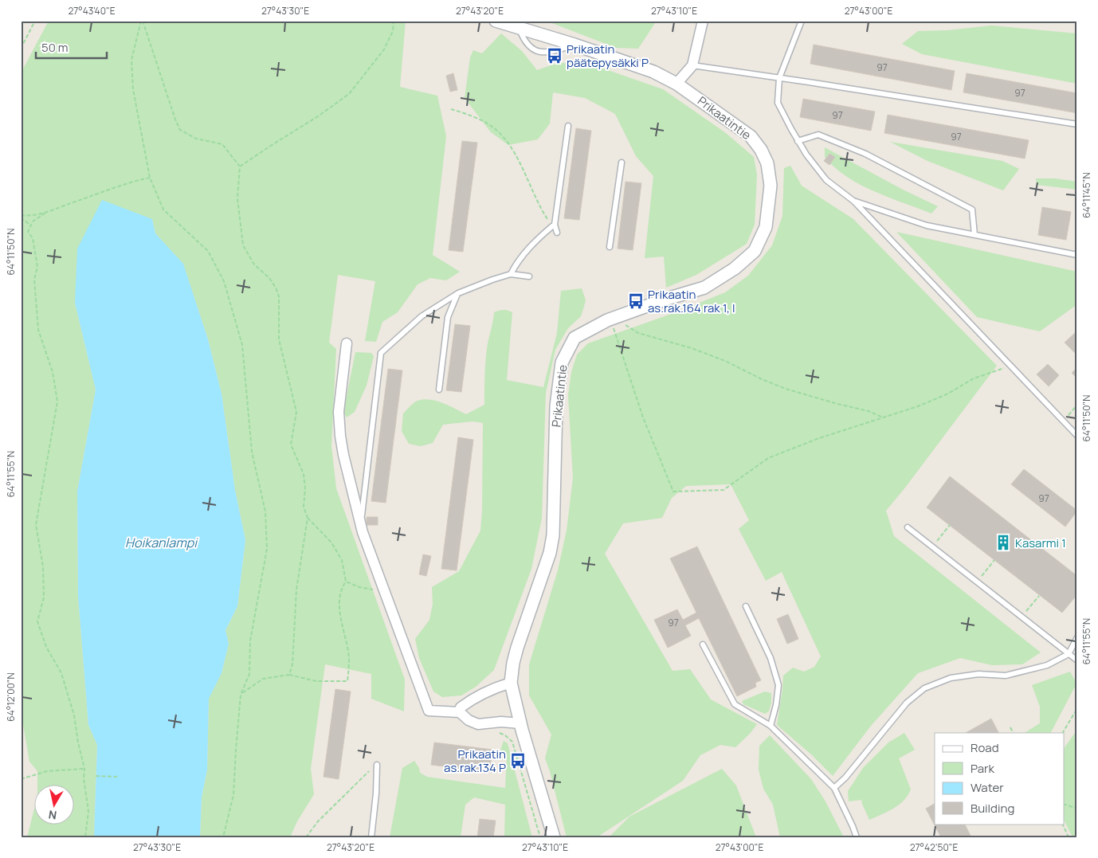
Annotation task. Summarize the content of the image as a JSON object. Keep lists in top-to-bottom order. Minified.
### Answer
{"streets":{"street":["Prikaatintie"]},"water":["Hoikanlampi"],"places":{"bus stop":["Prikaatin päätepysäkki P","Prikaatin as.rak.164 rak 1, I","Prikaatin as.rak.134 P"],"building":["Kasarmi 1"]},"house_numbers":["97","97","97","97","97","97"],"legend":["Road","Park","Water","Building"],"scale_bar":"50 m","north":"bottom","coordinates":["27°43'40\"E","27°43'30\"E","27°43'20\"E","27°43'10\"E","27°43'00\"E","64°11'45\"N","64°11'50\"N","64°11'55\"N","64°12'00\"N","27°42'50\"E"]}
